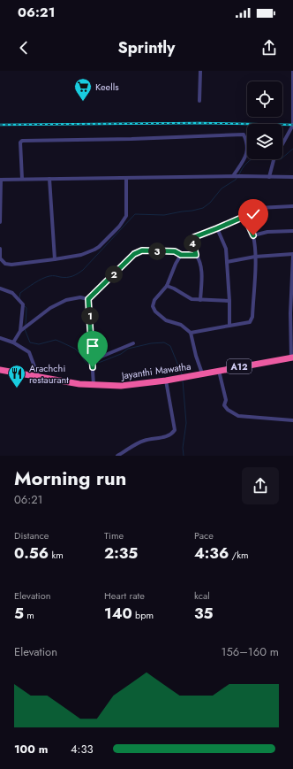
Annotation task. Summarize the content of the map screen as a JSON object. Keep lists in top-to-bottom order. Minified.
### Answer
{"streets":{"highway":["A12","Jayanthi Mawatha"]},"places":{"supermarket":["Keells"],"restaurant":["Arachchi restaurant"]},"page":{"status":"06:21","header":"Sprintly","pins":["4","3","2","1"],"heading":["Morning run","06:21"],"stats":[["Distance","0.56 km"],["Time","2:35"],["Pace","4:36 /km"],["Elevation","5 m"],["Heart rate","140 bpm"],["kcal","35"]],"chart":["Elevation","156–160 m"],"list":[{"name":"100 m","note":"4:33"}]}}
